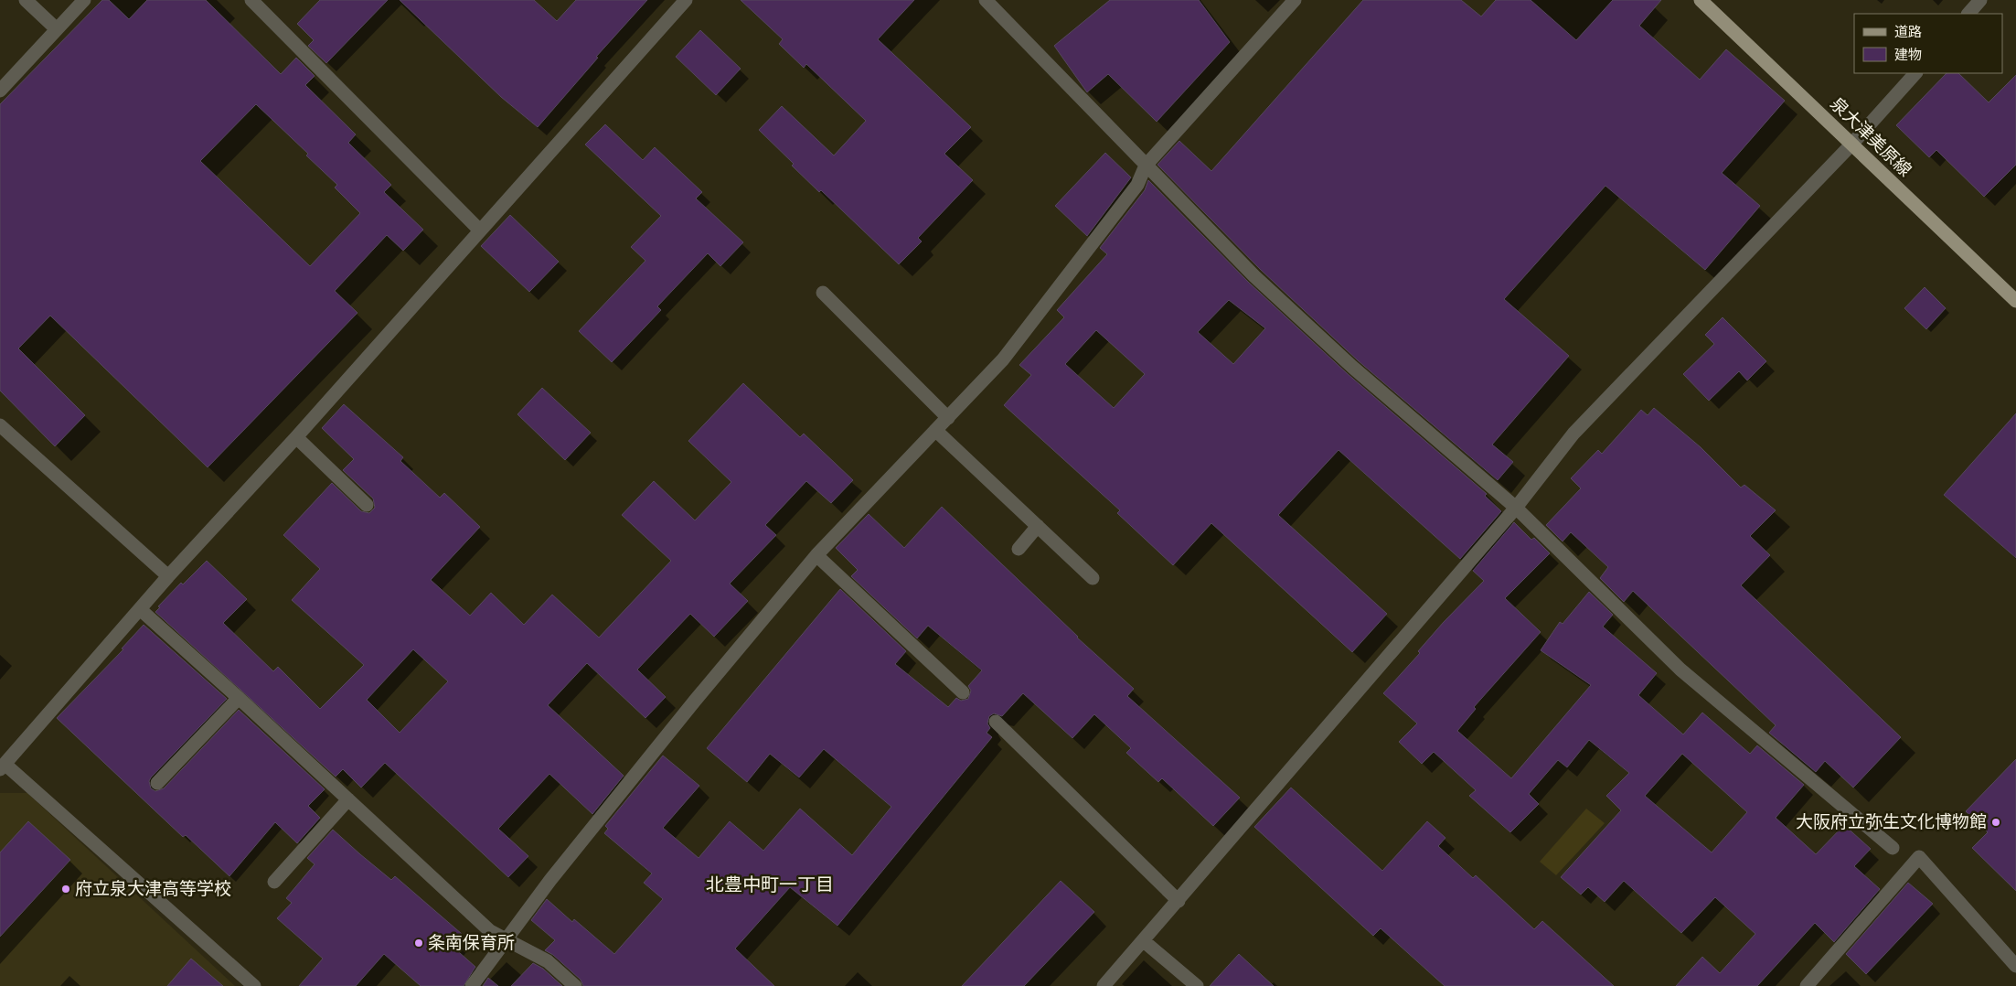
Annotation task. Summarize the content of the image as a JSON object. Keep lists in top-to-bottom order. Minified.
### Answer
{"streets":{"main road":["泉大津美原線"]},"districts":["北豊中町一丁目"],"places":["大阪府立弥生文化博物館","府立泉大津高等学校","条南保育所"],"legend":["道路","建物"]}
